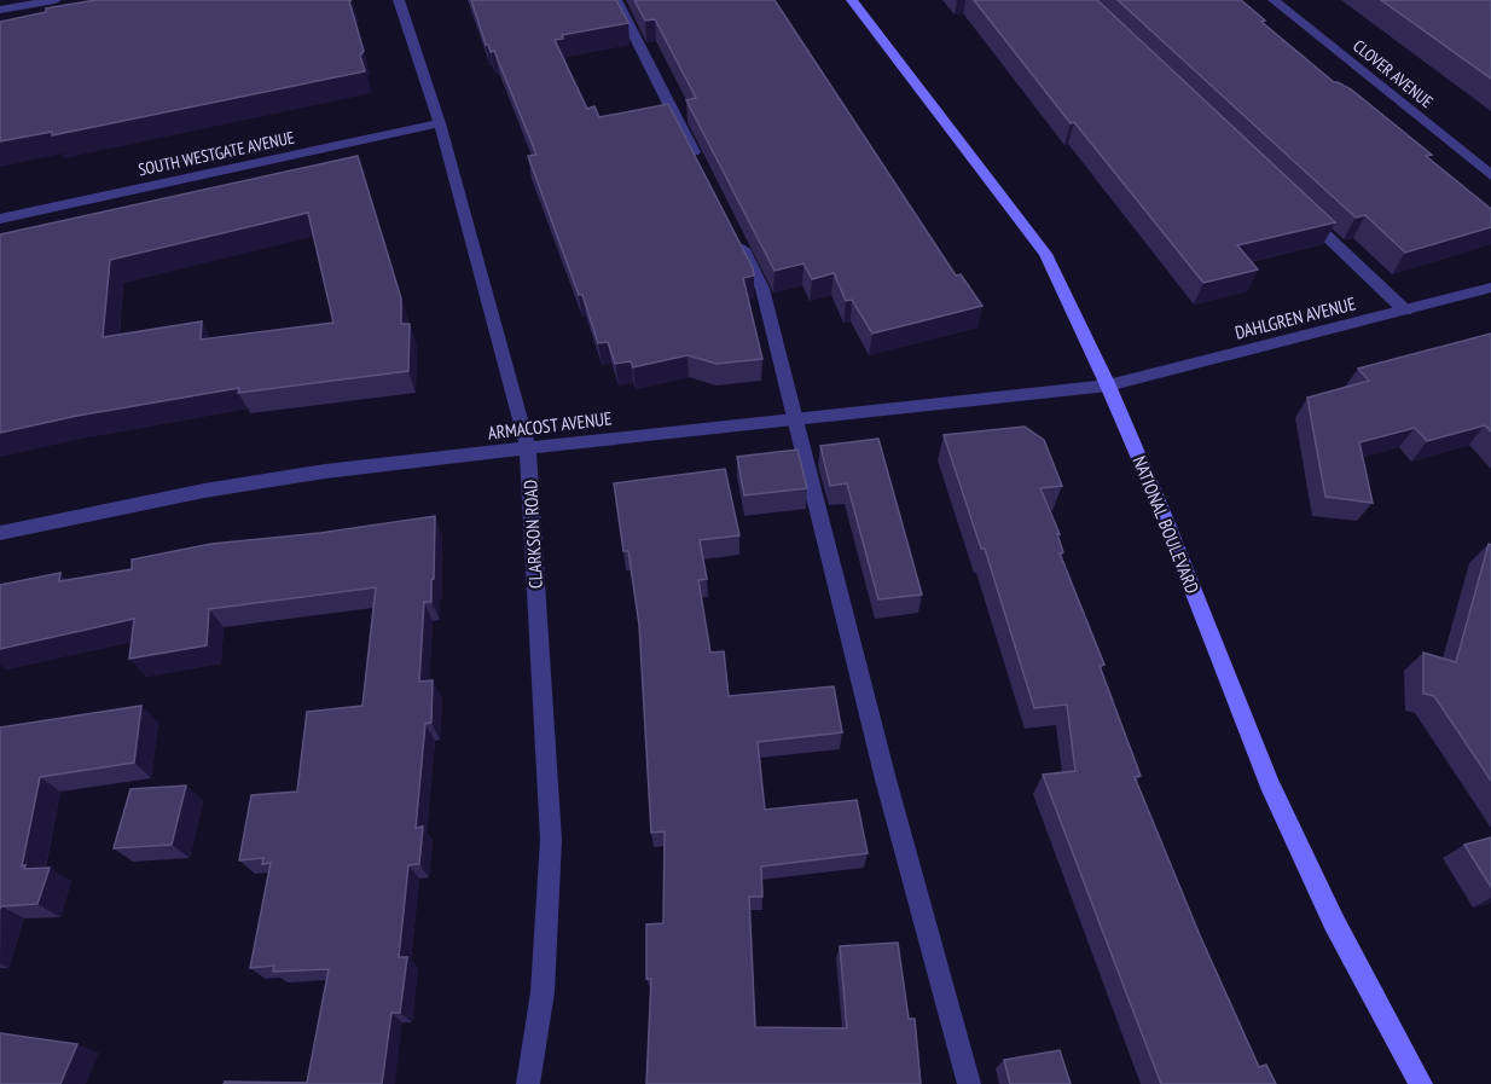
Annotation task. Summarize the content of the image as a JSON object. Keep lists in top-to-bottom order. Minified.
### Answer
{"streets":{"main road":["NATIONAL BOULEVARD"],"street":["CLOVER AVENUE","SOUTH WESTGATE AVENUE","DAHLGREN AVENUE","ARMACOST AVENUE","CLARKSON ROAD"]},"crossings":[["SOUTH WESTGATE AVENUE","CLARKSON ROAD"],["DAHLGREN AVENUE","ARMACOST AVENUE"],["DAHLGREN AVENUE","NATIONAL BOULEVARD"],["ARMACOST AVENUE","NATIONAL BOULEVARD"],["ARMACOST AVENUE","CLARKSON ROAD"]]}
